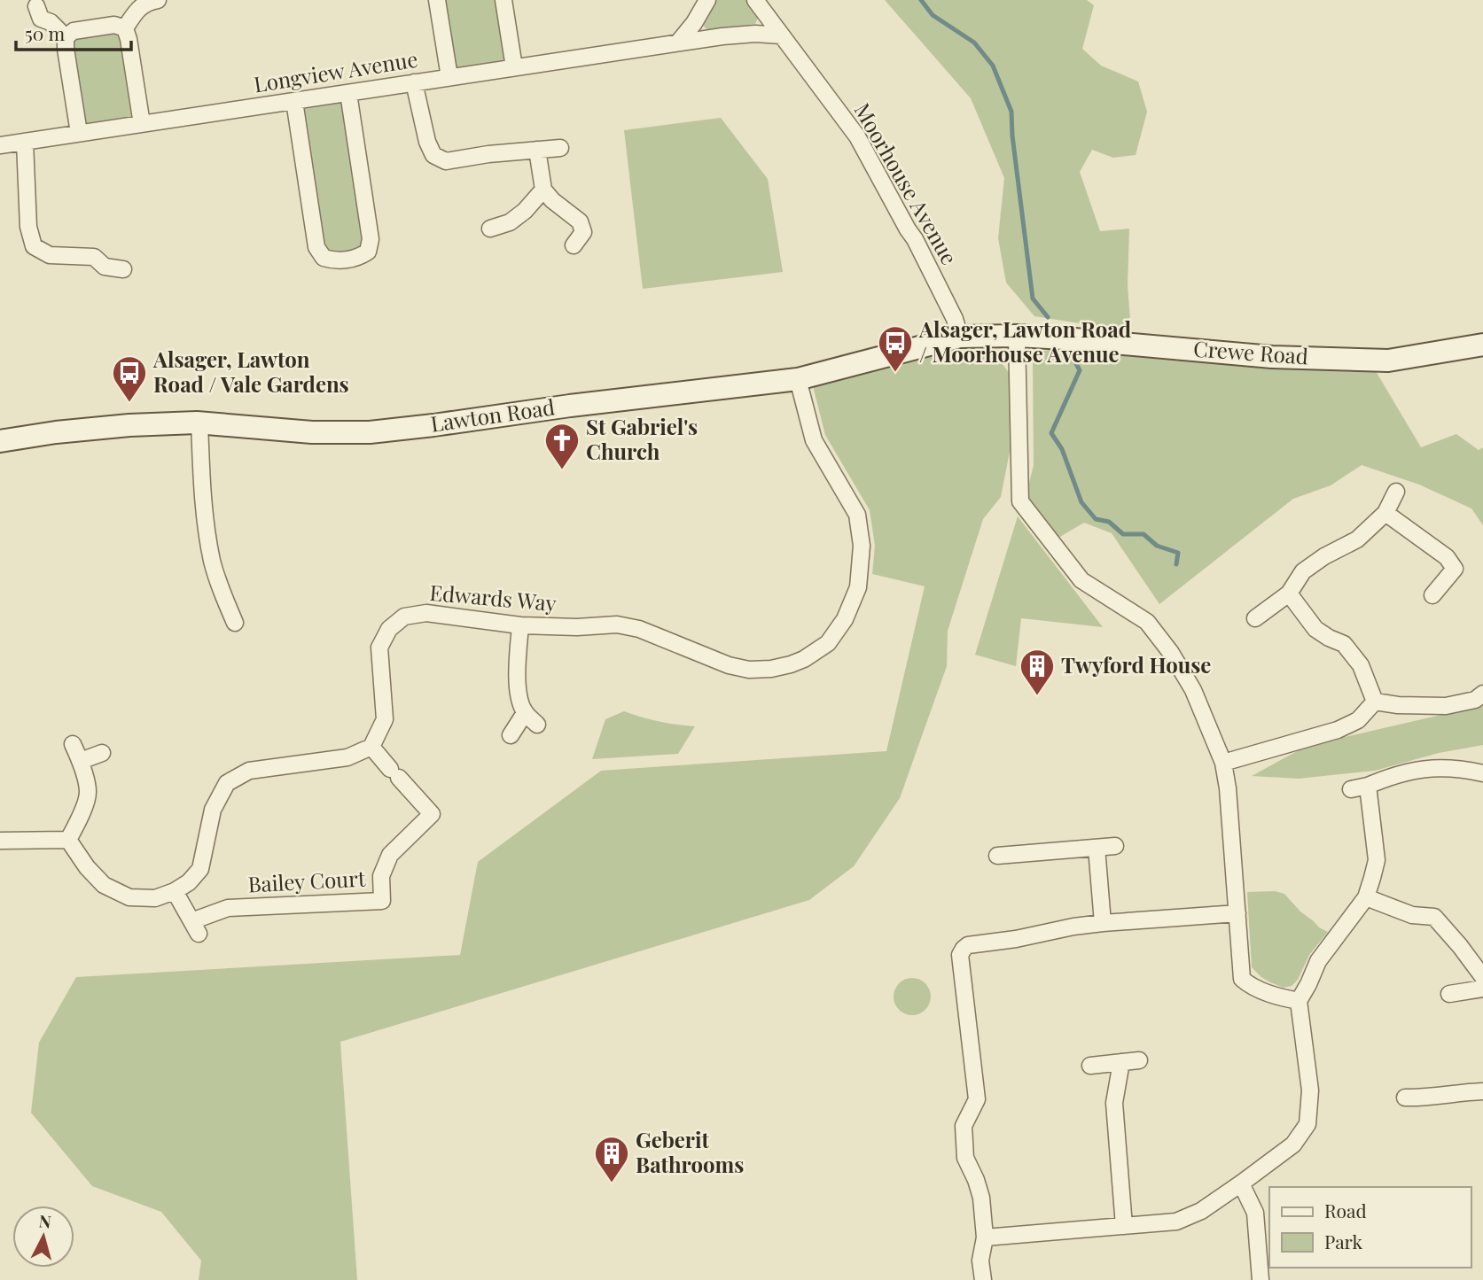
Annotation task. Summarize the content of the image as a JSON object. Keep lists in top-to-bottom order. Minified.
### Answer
{"streets":{"main road":["Crewe Road","Lawton Road"],"street":["Longview Avenue","Moorhouse Avenue","Edwards Way","Bailey Court"]},"crossings":[["Longview Avenue","Moorhouse Avenue"],["Moorhouse Avenue","Lawton Road"],["Crewe Road","Lawton Road"],["Lawton Road","Edwards Way"],["Edwards Way","Bailey Court"]],"places":{"bus stop":["Alsager, Lawton Road / Moorhouse Avenue","Alsager, Lawton Road / Vale Gardens"],"church":["St Gabriel's Church"],"building":["Twyford House","Geberit Bathrooms"]},"legend":["Road","Park"],"scale_bar":"50 m","north":"top"}
